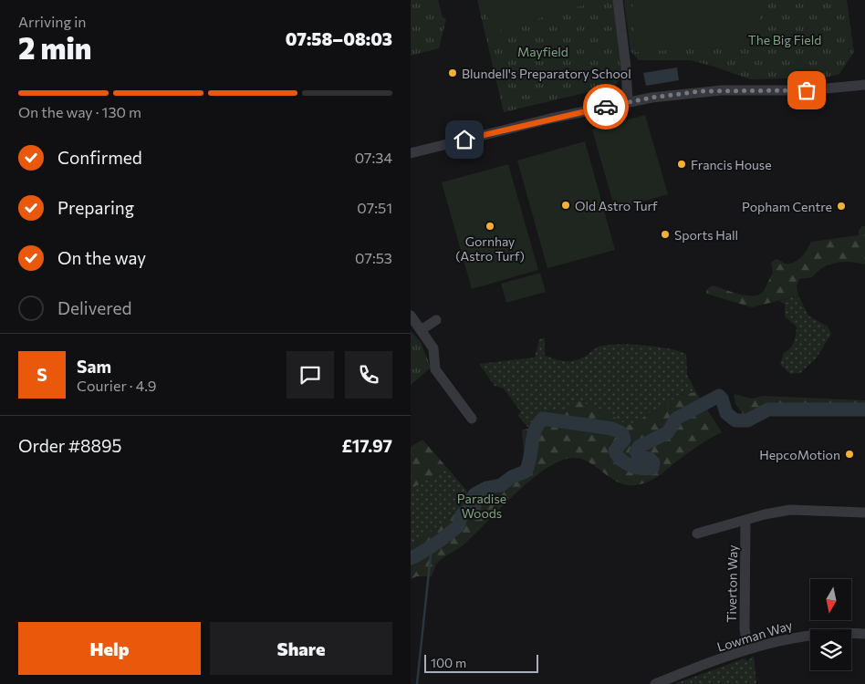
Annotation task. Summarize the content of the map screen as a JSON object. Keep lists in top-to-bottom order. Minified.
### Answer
{"streets":{"street":["Tiverton Way","Lowman Way"]},"crossings":[["Tiverton Way","Lowman Way"]],"parks":["The Big Field","Mayfield","Paradise Woods"],"places":["Blundell's Preparatory School","Francis House","Old Astro Turf","Popham Centre","Gornhay (Astro Turf)","Sports Hall","HepcoMotion"],"scale_bar":"100 m","north":"bottom","page":{"heading":["2 min","Arriving in","07:58–08:03"],"panel":["Sam","Courier · 4.9","Order #8895","£17.97"],"bar":"On the way · 130 m","list":[["Confirmed","07:34"],["Preparing","07:51"],["On the way","07:53"],"Delivered"],"round":"S","buttons":["Help","Share"],"scale":"100 m"}}
